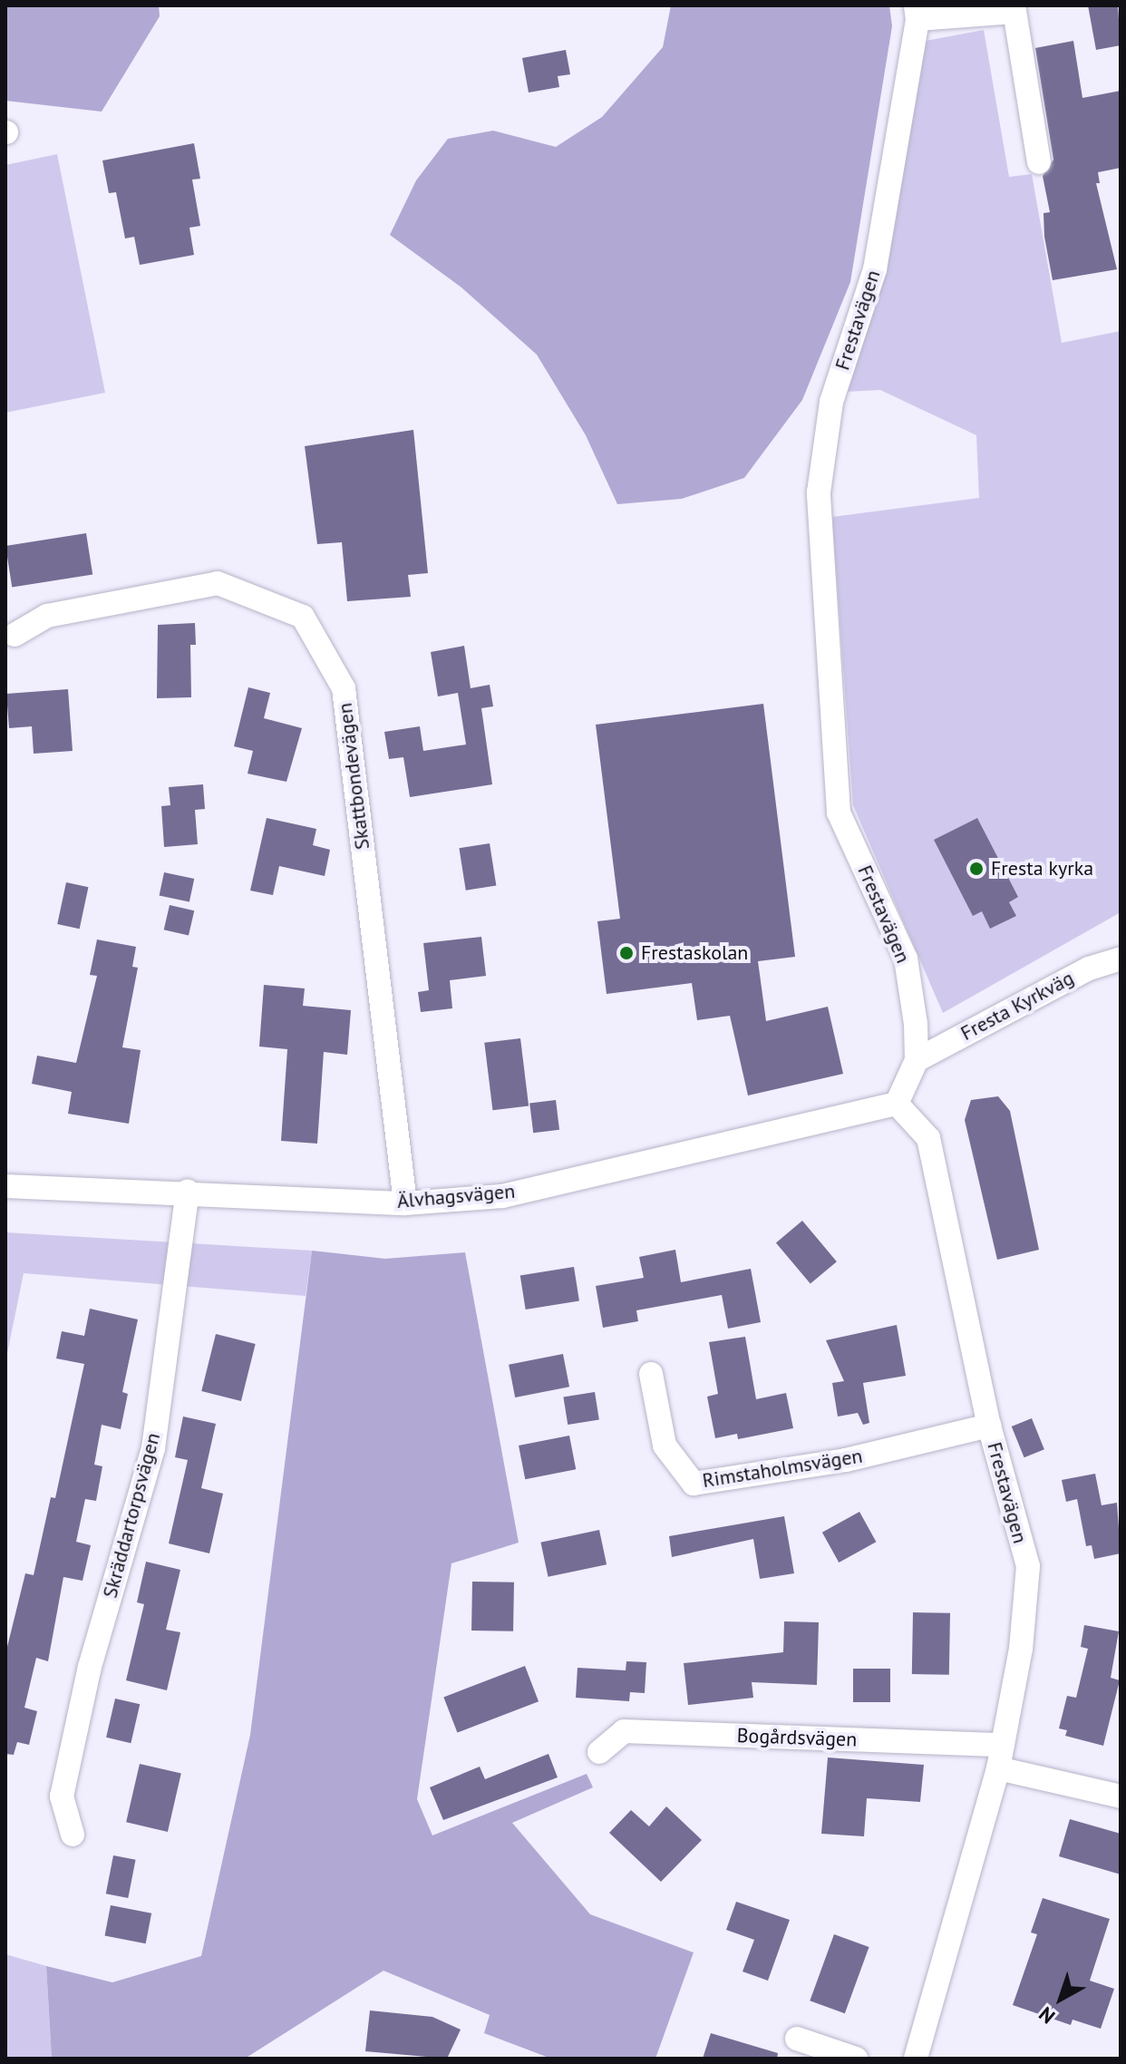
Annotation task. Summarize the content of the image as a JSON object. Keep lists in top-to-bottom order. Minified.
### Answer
{"streets":{"street":["Frestavägen","Skattbondevägen","Fresta Kyrkväg","Älvhagsvägen","Rimstaholmsvägen","Skräddartorpsvägen","Bogårdsvägen"]},"crossings":[["Frestavägen","Fresta Kyrkväg"],["Frestavägen","Älvhagsvägen"],["Frestavägen","Rimstaholmsvägen"],["Frestavägen","Bogårdsvägen"],["Skattbondevägen","Älvhagsvägen"],["Älvhagsvägen","Skräddartorpsvägen"]],"places":["Fresta kyrka","Frestaskolan"],"north":"bottom left"}
